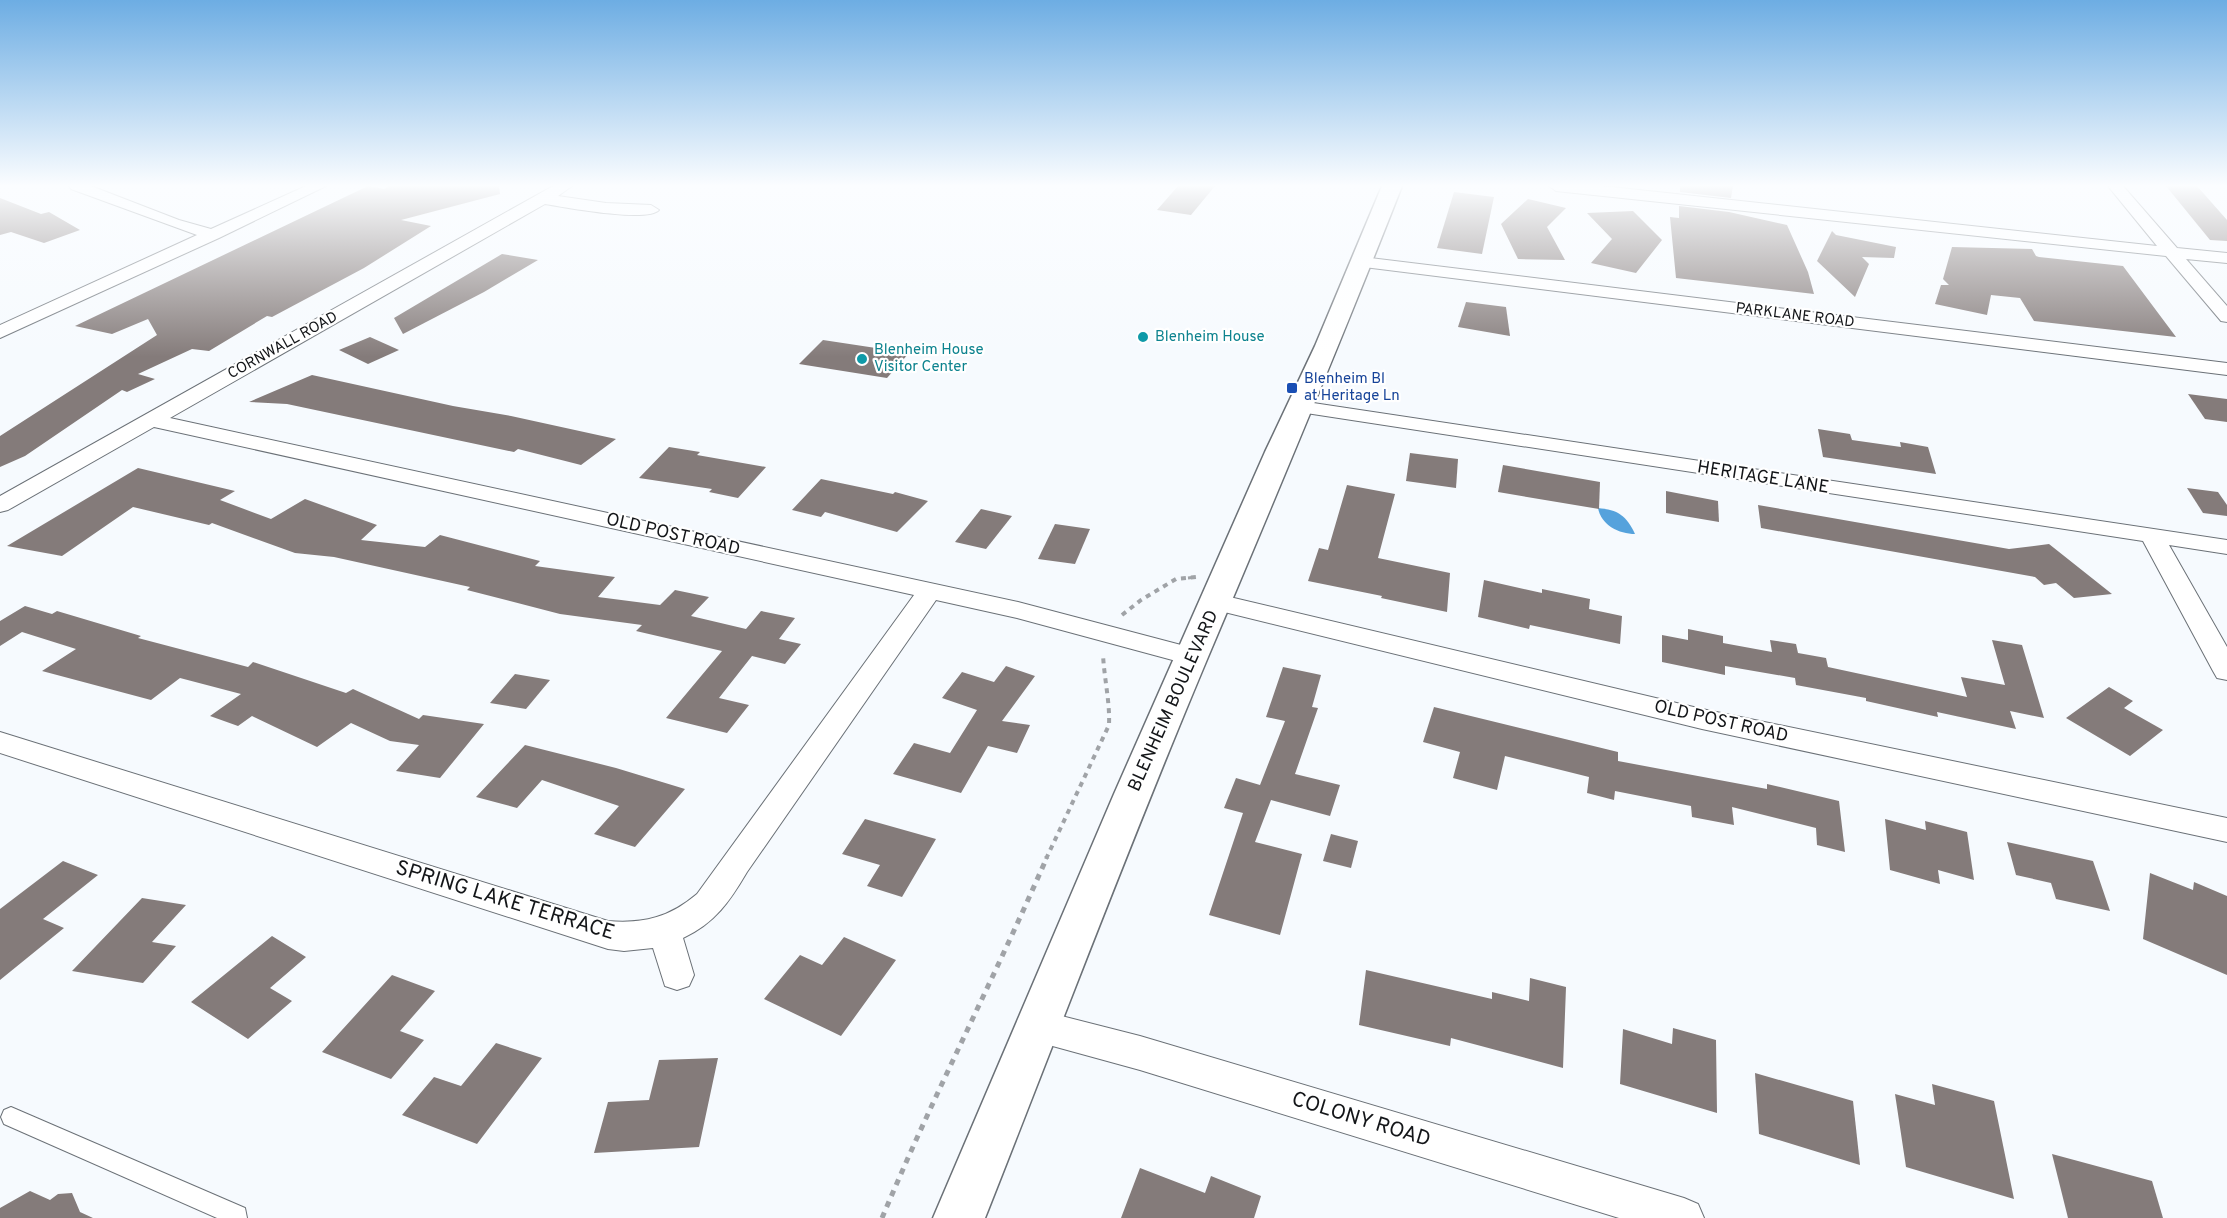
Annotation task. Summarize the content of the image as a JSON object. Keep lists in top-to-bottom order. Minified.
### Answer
{"streets":{"main road":["BLENHEIM BOULEVARD"],"street":["PARKLANE ROAD","CORNWALL ROAD","HERITAGE LANE","OLD POST ROAD","SPRING LAKE TERRACE","COLONY ROAD"]},"crossings":[["PARKLANE ROAD","BLENHEIM BOULEVARD"],["CORNWALL ROAD","OLD POST ROAD"],["HERITAGE LANE","BLENHEIM BOULEVARD"],["OLD POST ROAD","BLENHEIM BOULEVARD"],["OLD POST ROAD","SPRING LAKE TERRACE"],["BLENHEIM BOULEVARD","COLONY ROAD"]],"places":{"other":["Blenheim House","Blenheim House Visitor Center"],"transit":["Blenheim Bl at Heritage Ln"]}}
